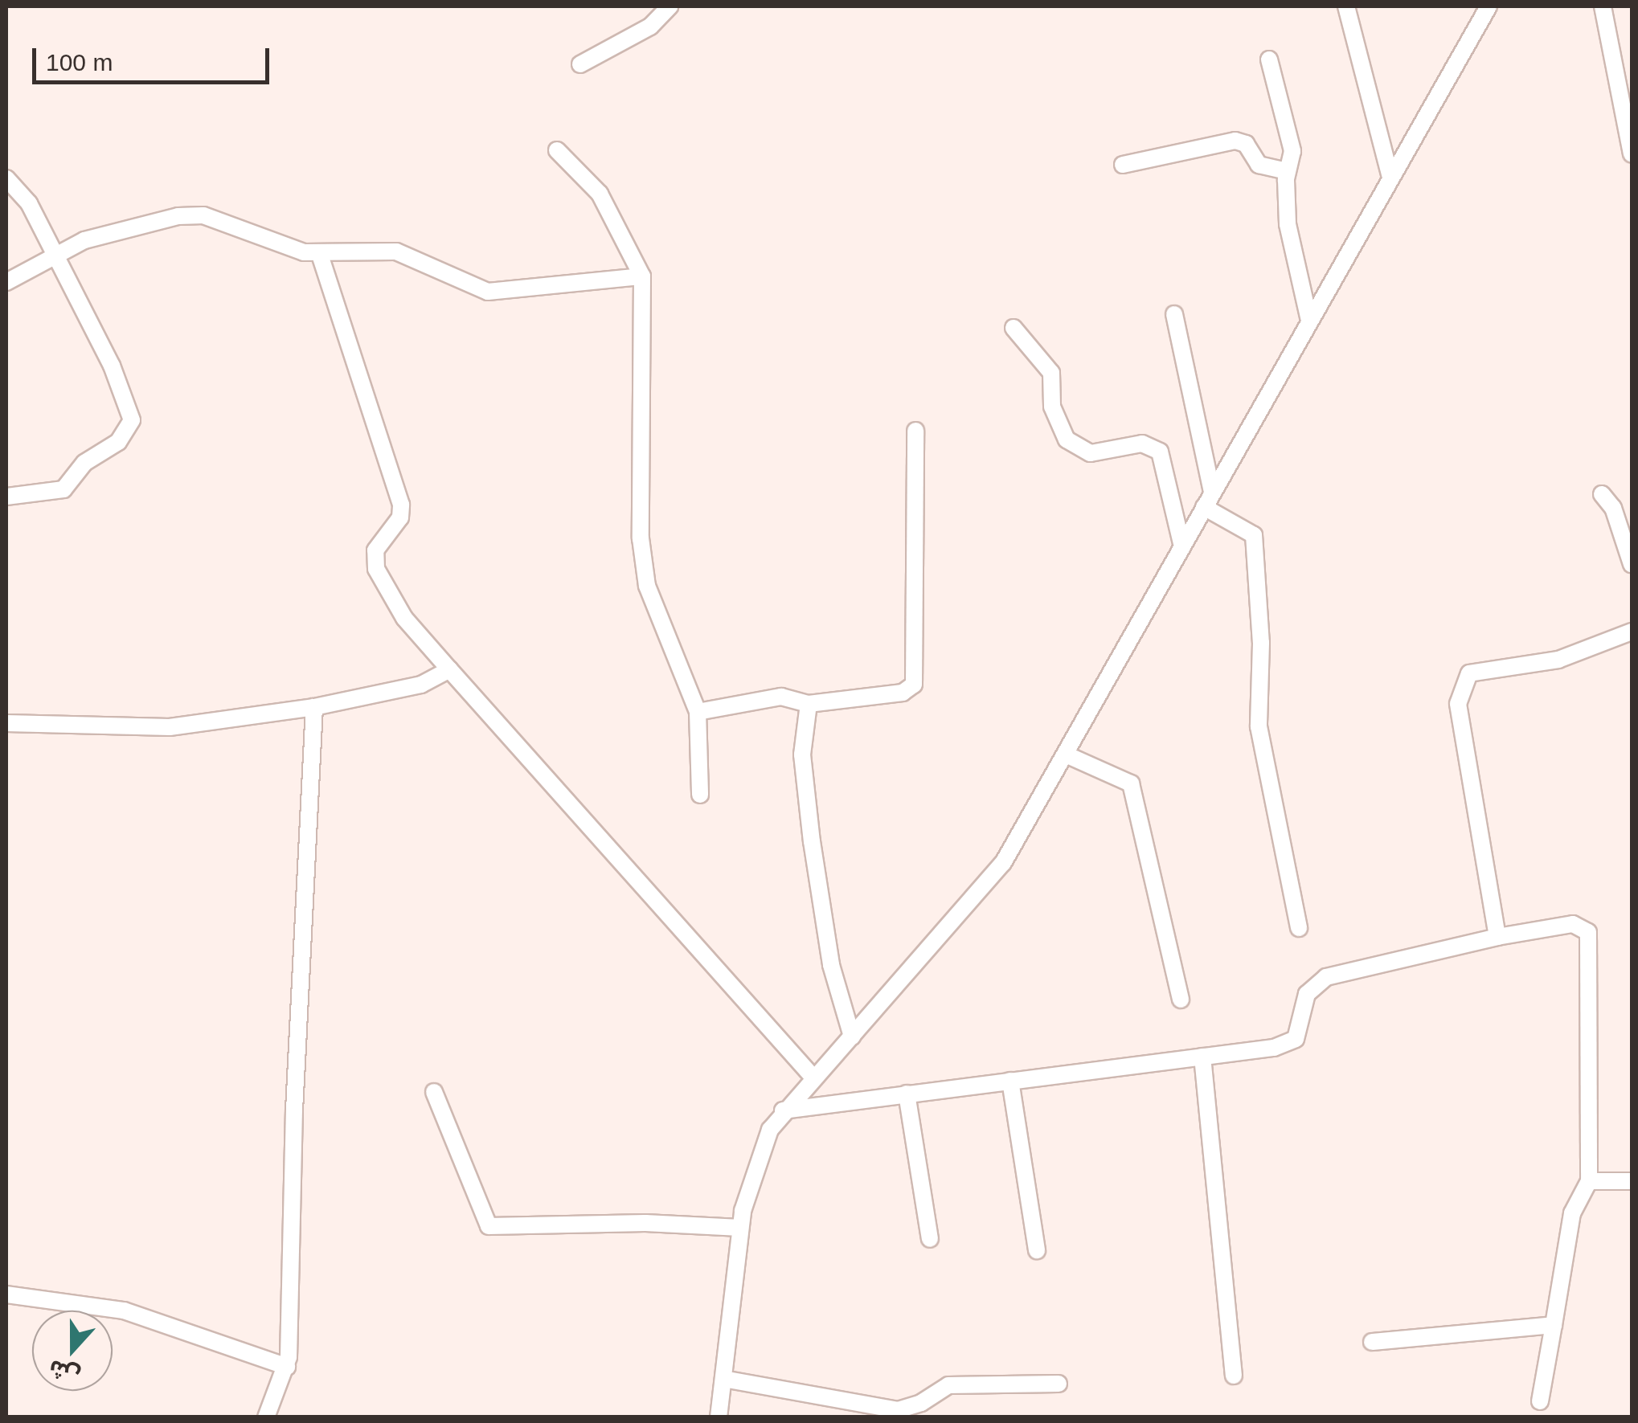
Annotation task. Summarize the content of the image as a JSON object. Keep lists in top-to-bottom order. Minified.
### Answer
{"scale_bar":"100 m","north":"bottom"}
